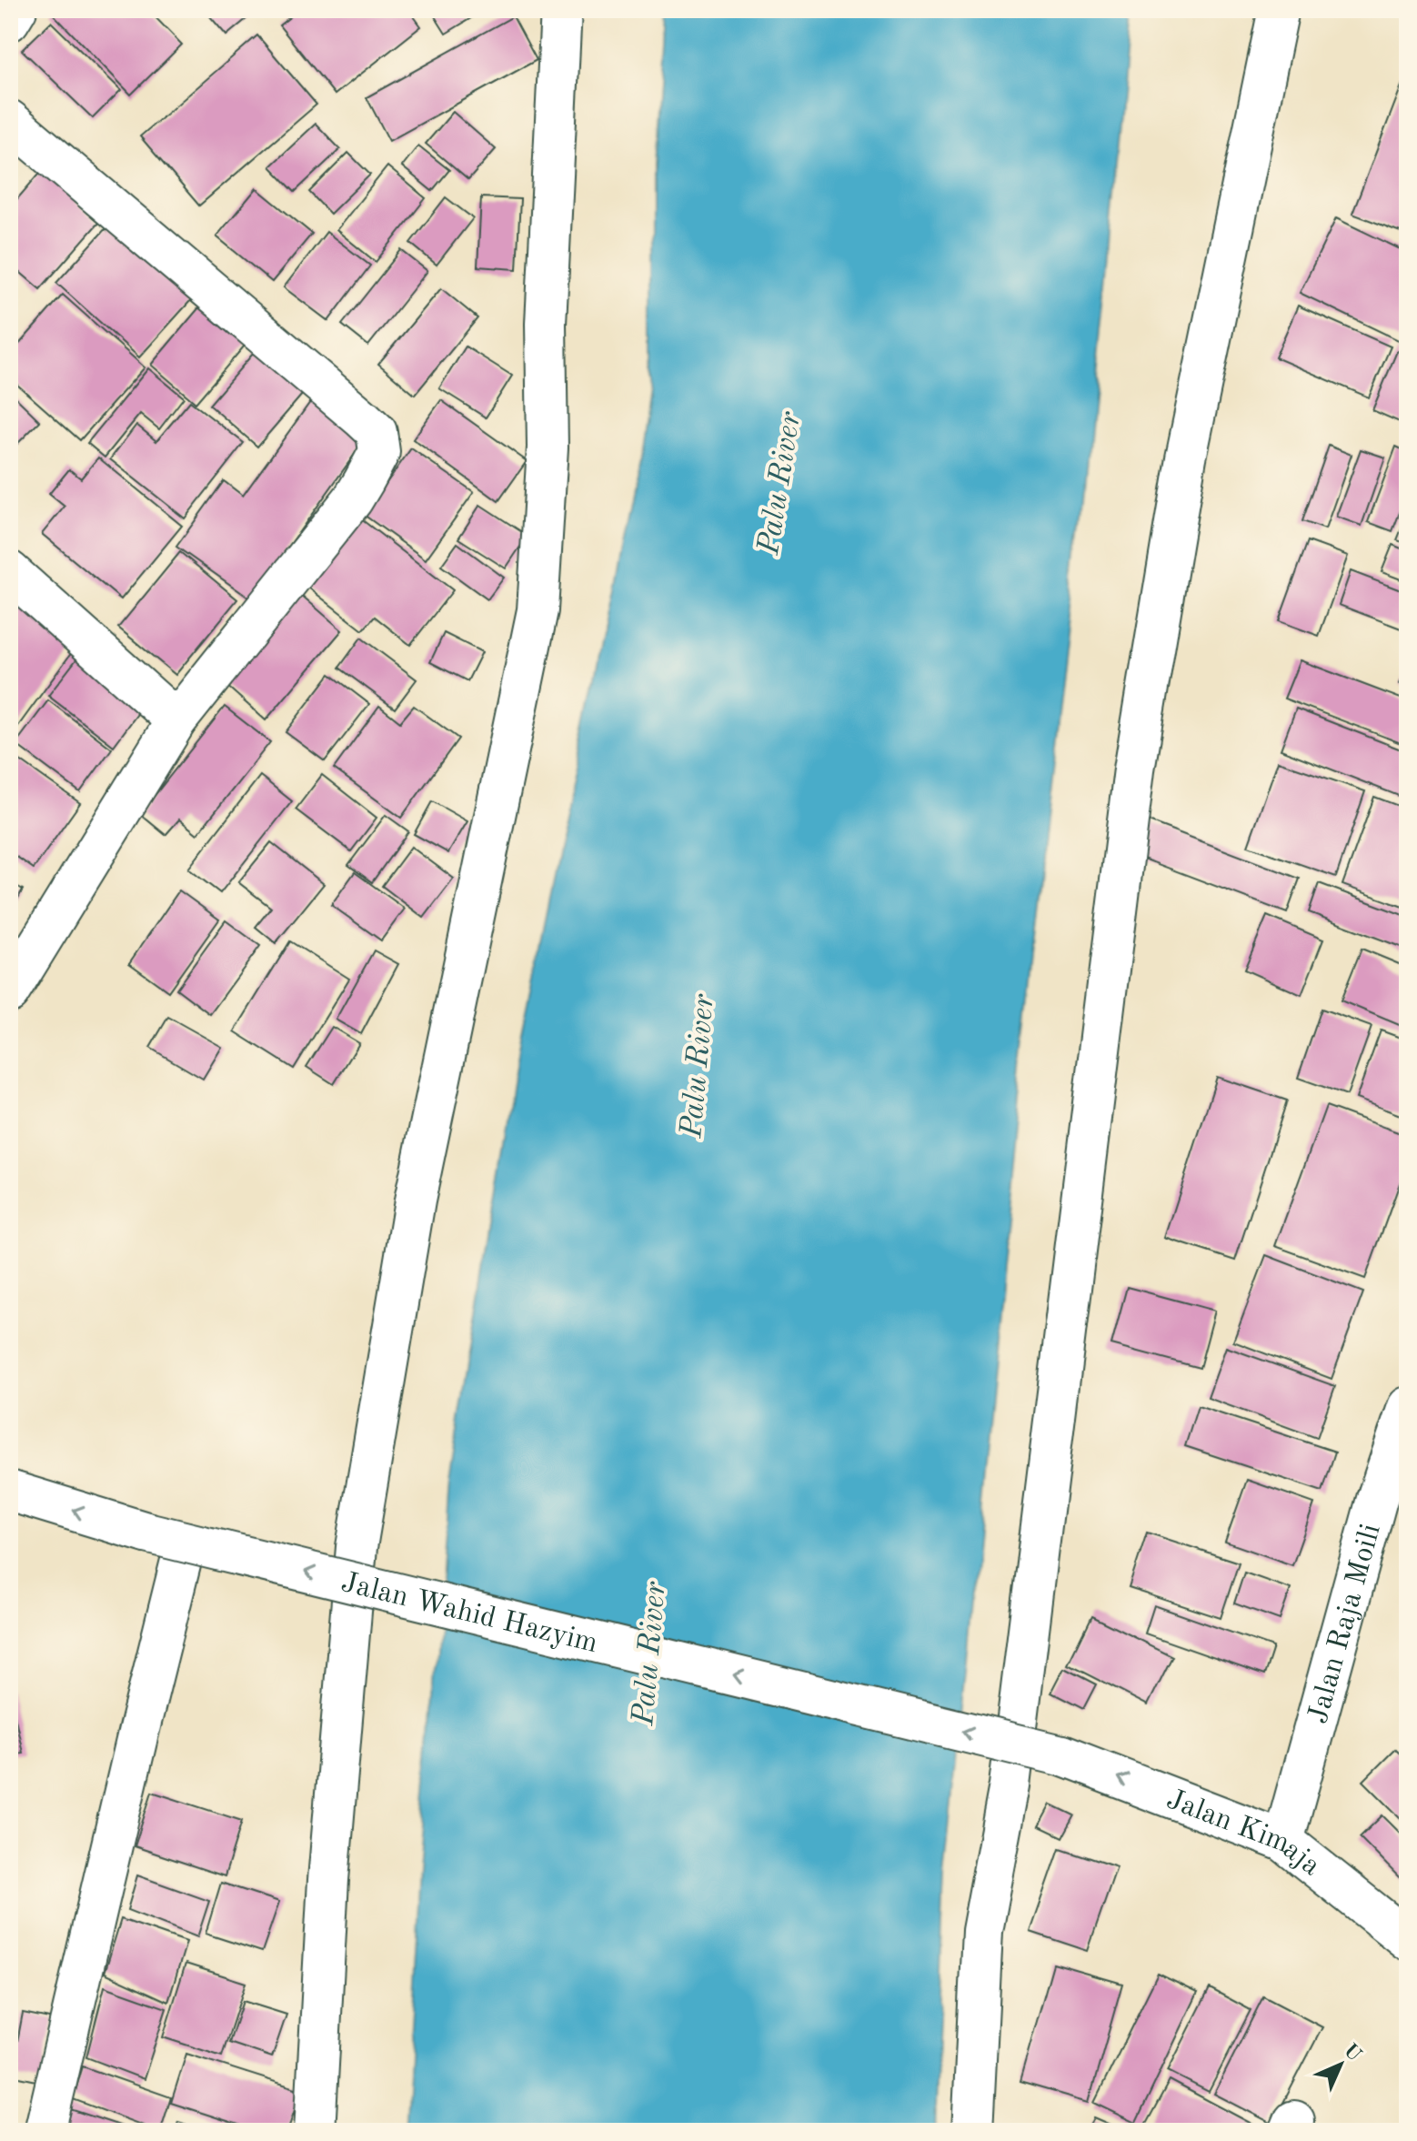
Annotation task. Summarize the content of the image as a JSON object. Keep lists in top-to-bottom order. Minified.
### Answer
{"streets":{"street":["Jalan Wahid Hazyim","Jalan Raja Moili","Jalan Kimaja"]},"crossings":[["Jalan Wahid Hazyim","Jalan Kimaja"],["Jalan Raja Moili","Jalan Kimaja"]],"one_way":["Jalan Wahid Hazyim","Jalan Kimaja"],"water":["Palu River"],"north":"top right"}
